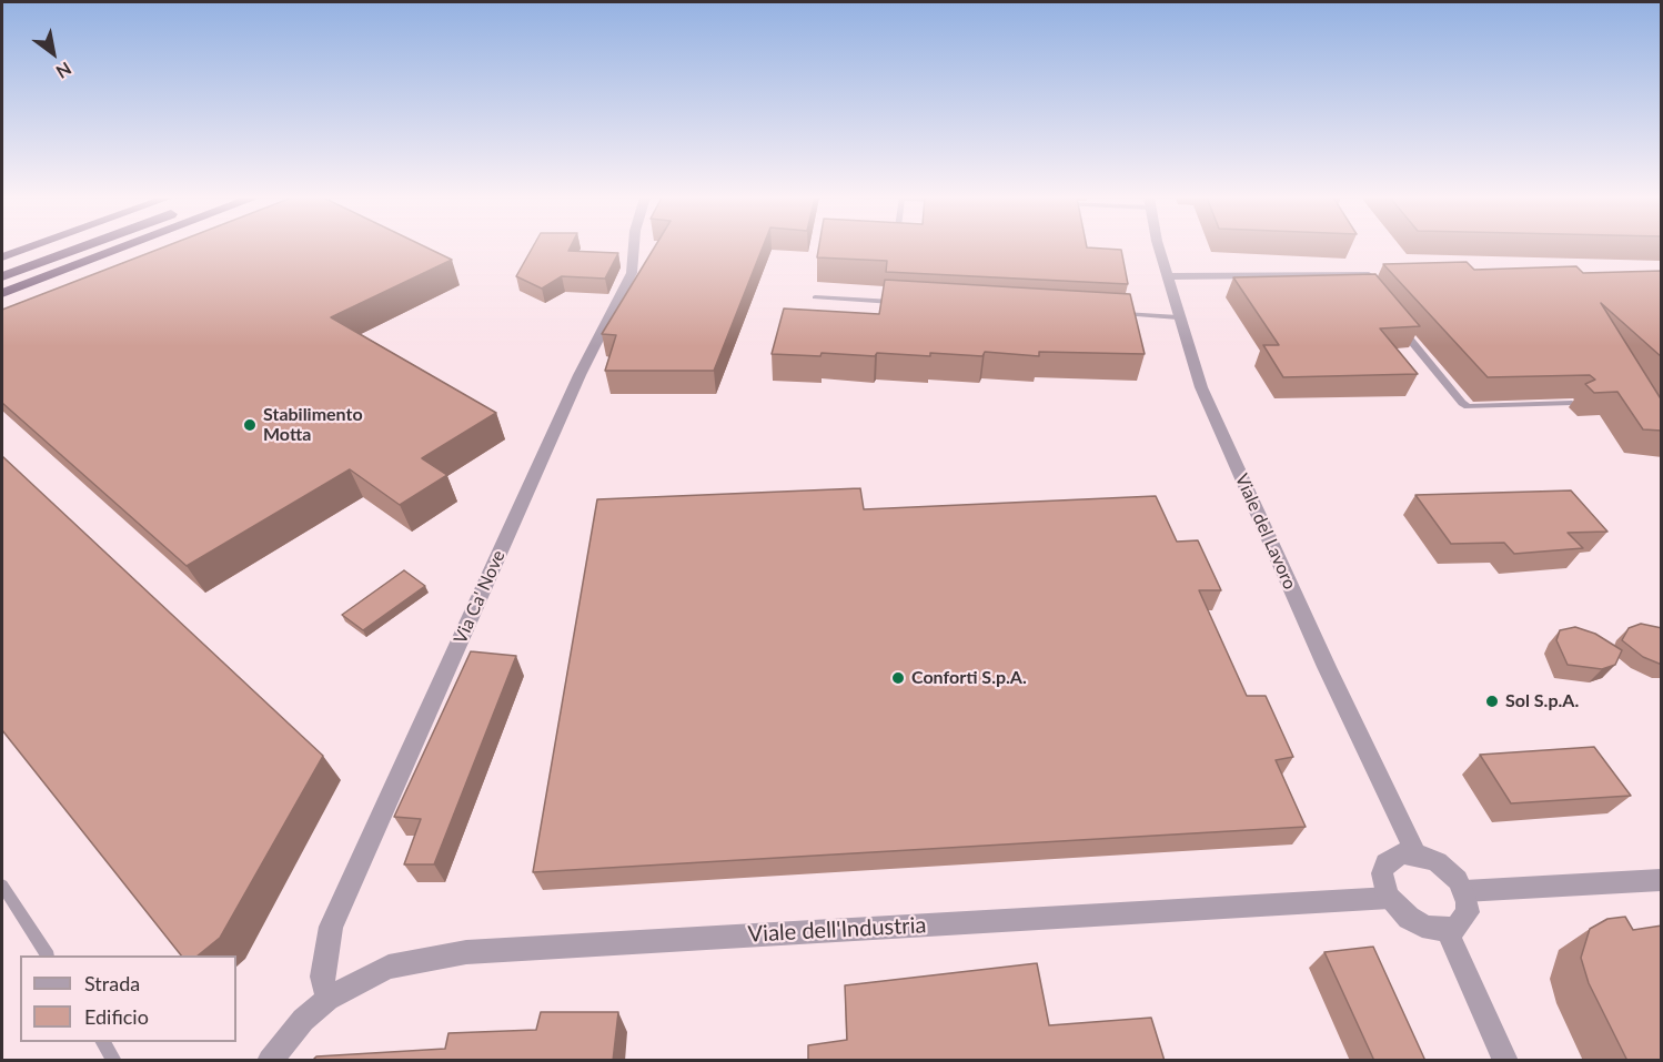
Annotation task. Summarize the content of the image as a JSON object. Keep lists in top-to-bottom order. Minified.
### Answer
{"streets":{"street":["Viale del Lavoro","Via Ca' Nove","Viale dell'Industria"]},"crossings":[["Viale del Lavoro","Viale dell'Industria"],["Via Ca' Nove","Viale dell'Industria"]],"places":["Stabilimento Motta","Conforti S.p.A.","Sol S.p.A."],"legend":["Strada","Edificio"],"north":"bottom right"}
